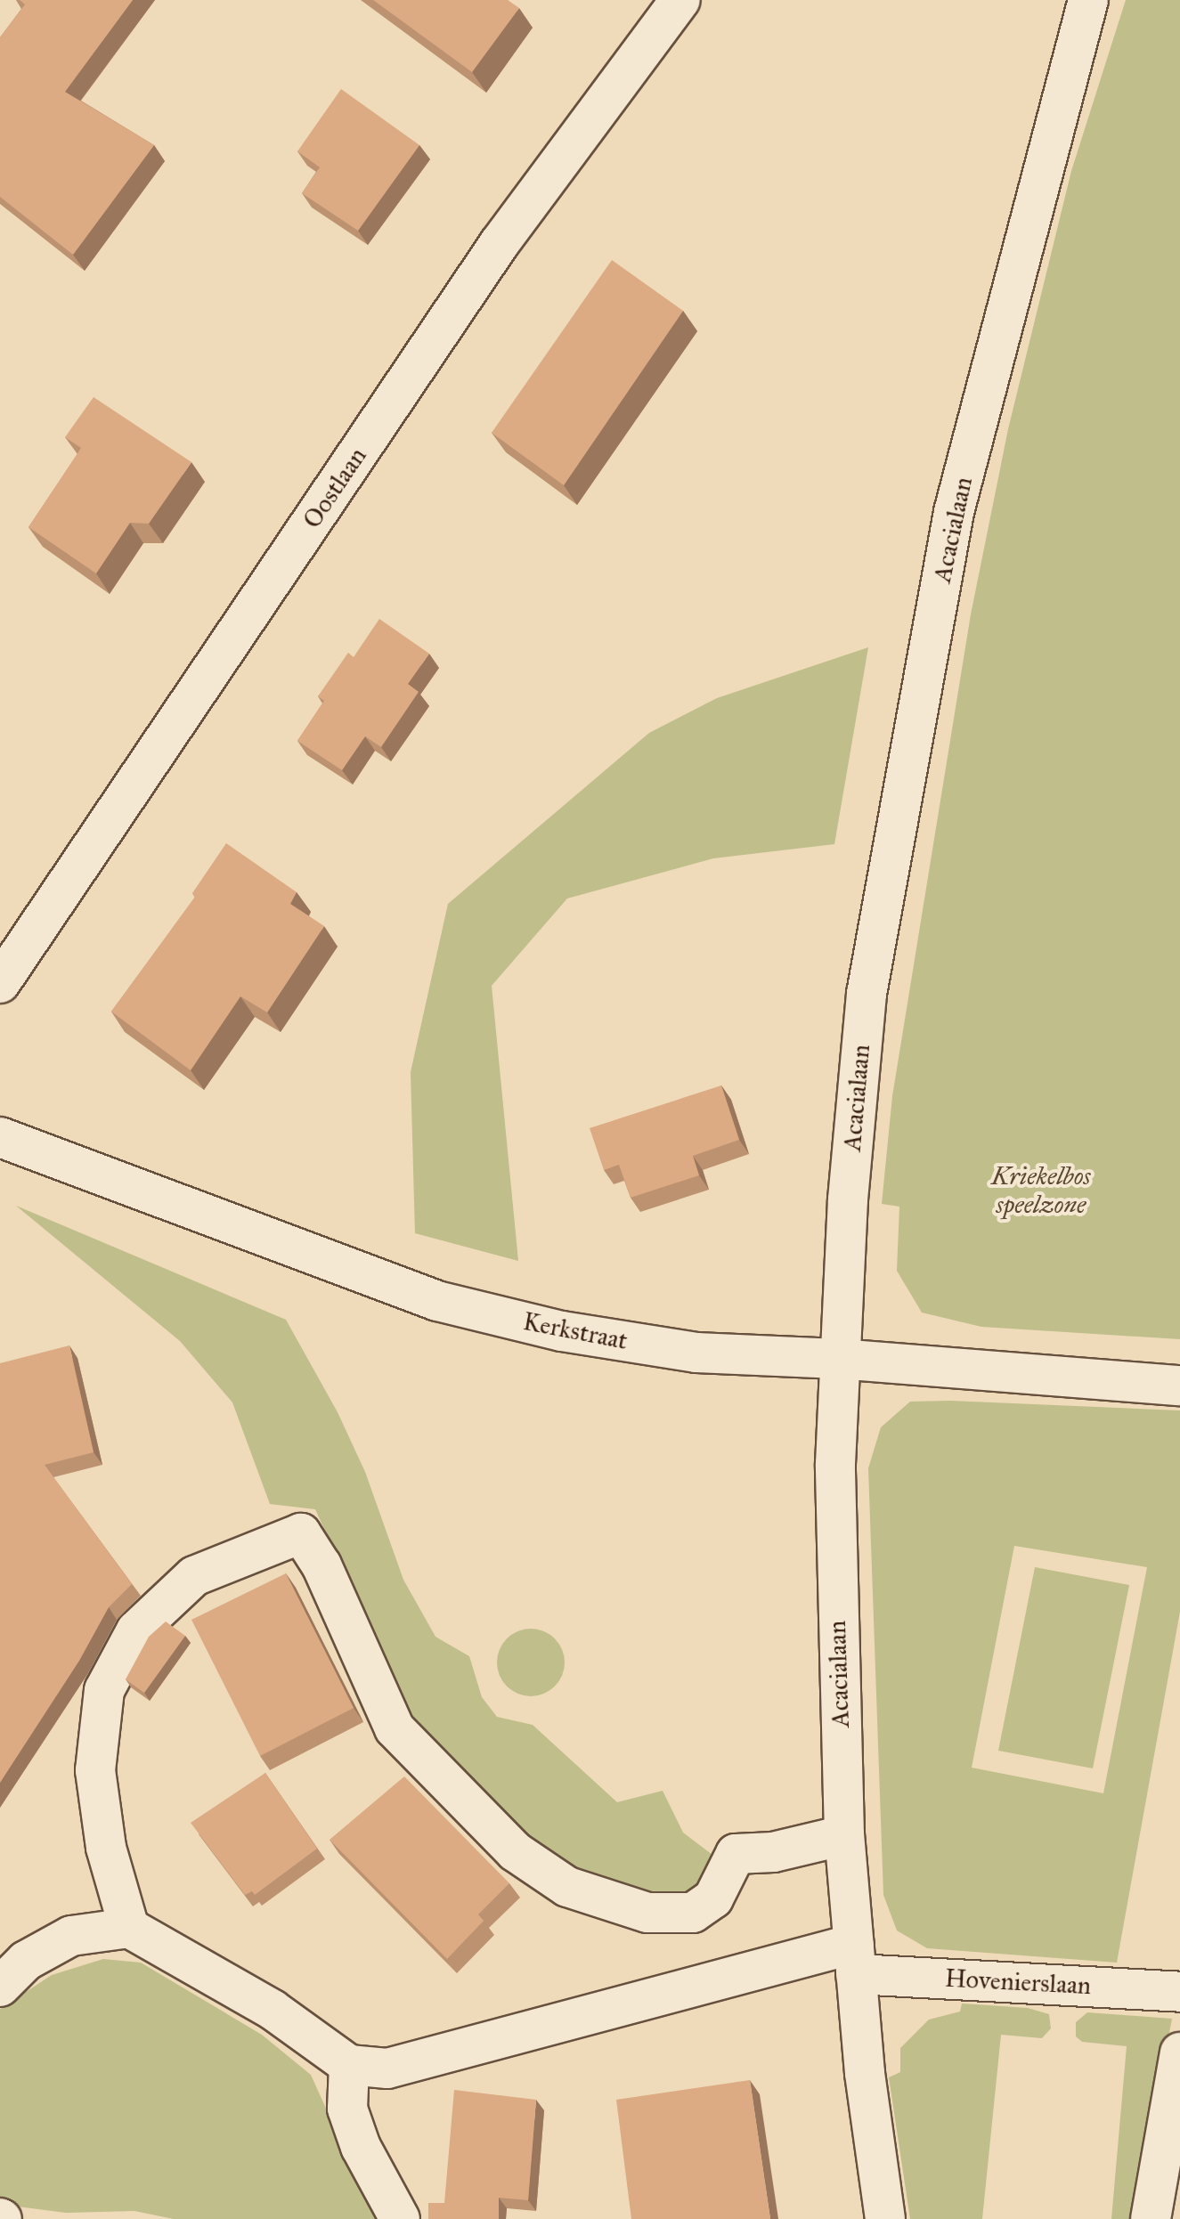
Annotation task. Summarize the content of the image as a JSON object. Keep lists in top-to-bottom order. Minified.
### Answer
{"streets":{"street":["Oostlaan","Acacialaan","Kerkstraat","Hovenierslaan"]},"crossings":[["Acacialaan","Kerkstraat"],["Acacialaan","Hovenierslaan"]],"parks":["Kriekelbos speelzone"]}
